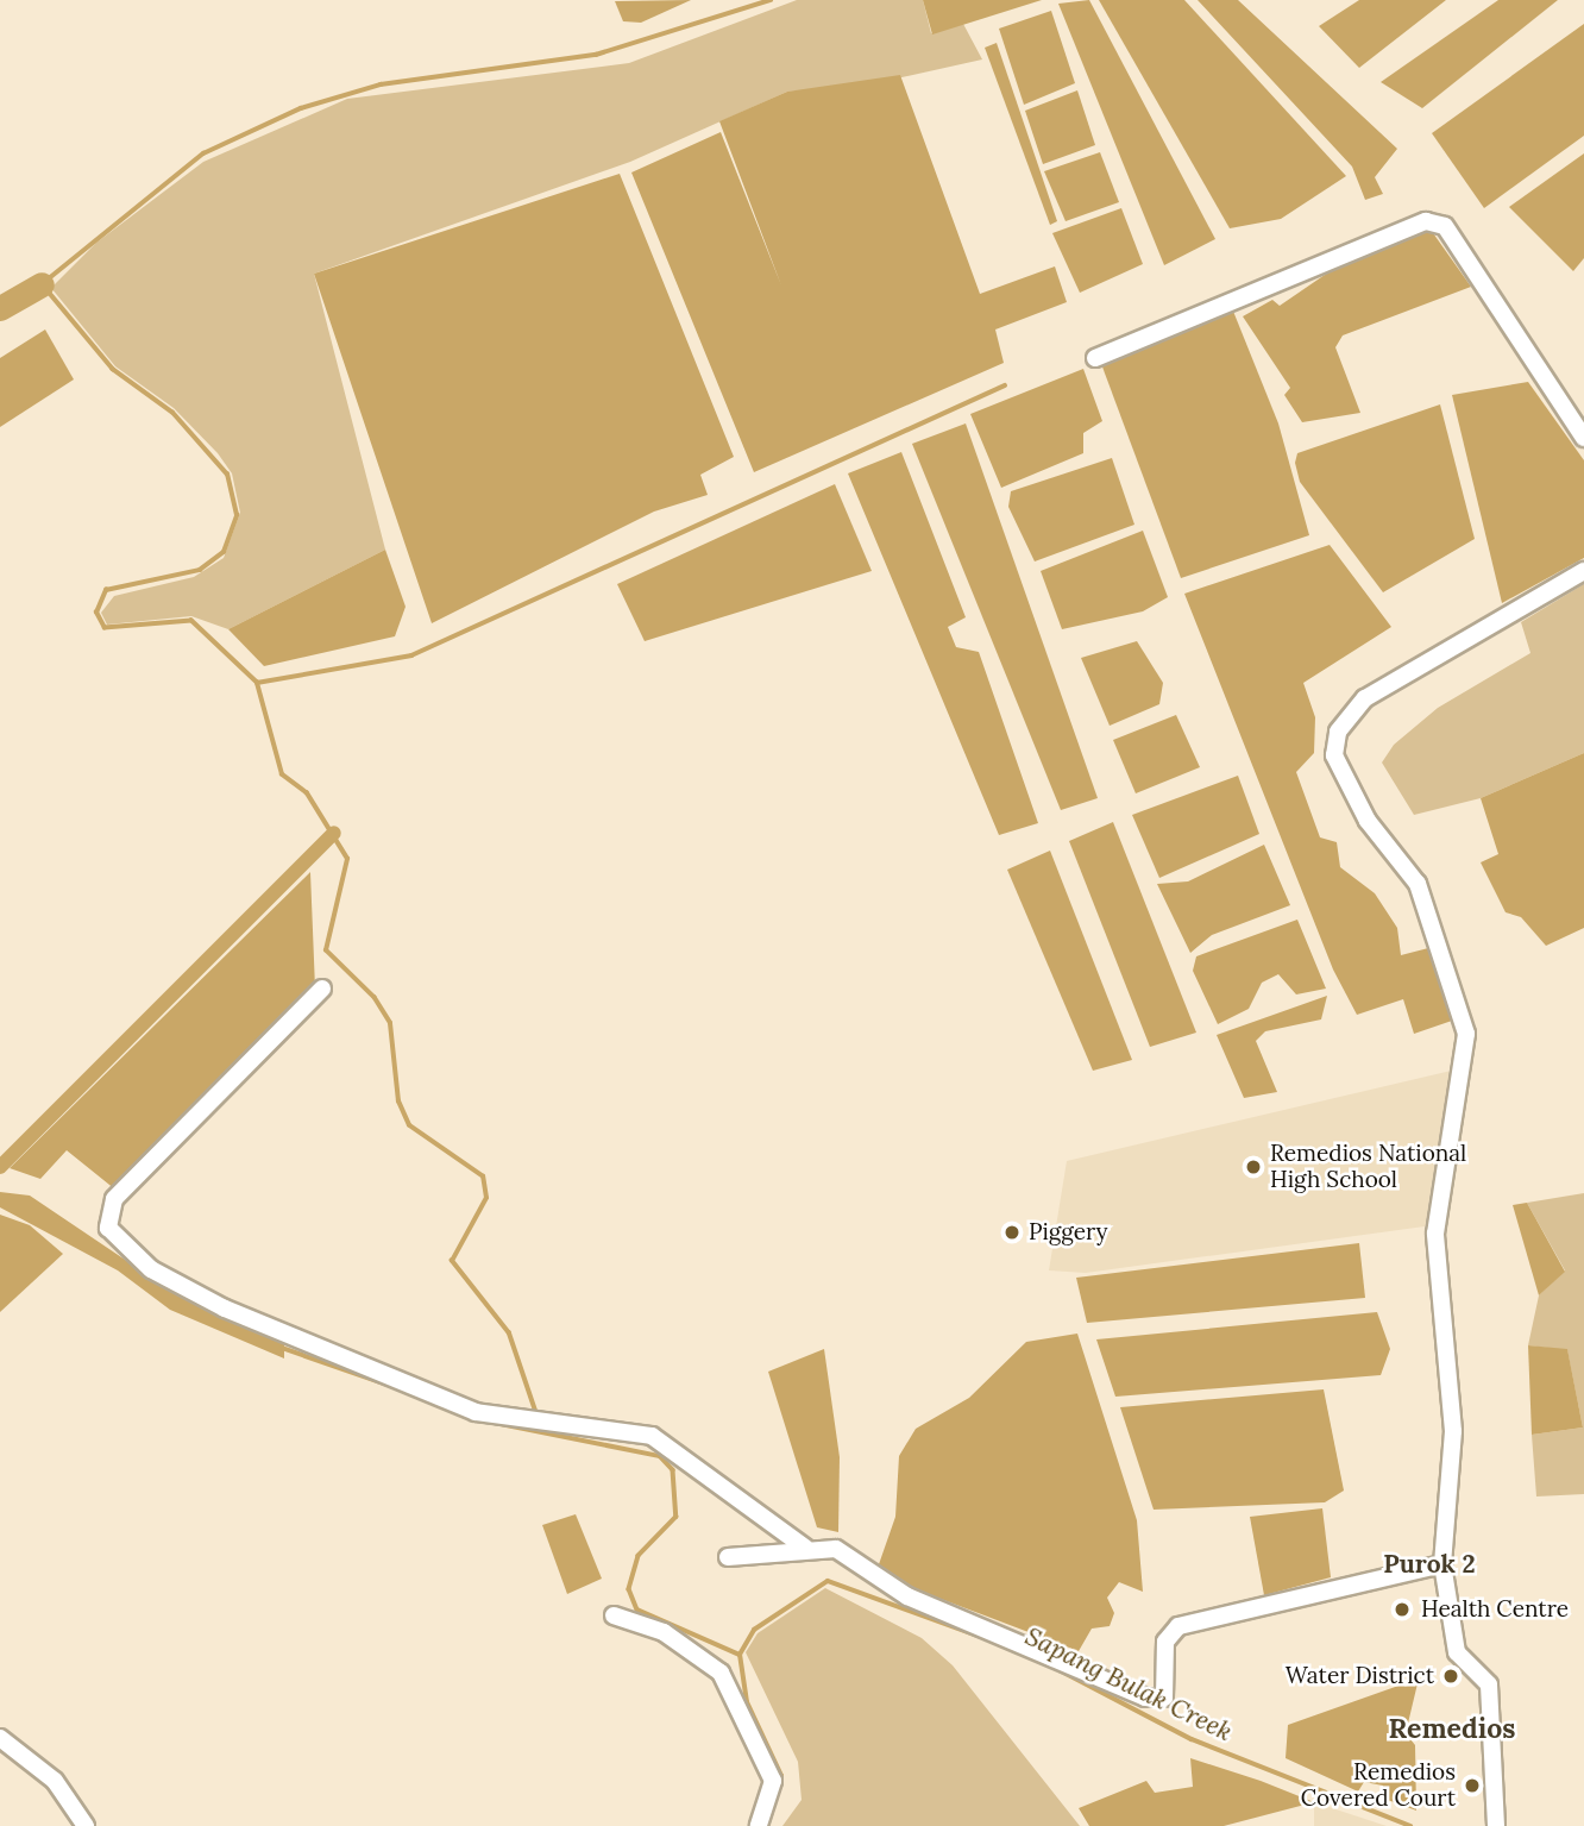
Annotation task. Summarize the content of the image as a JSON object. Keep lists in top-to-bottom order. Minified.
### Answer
{"districts":["Purok 2","Remedios"],"water":["Sapang Bulak Creek"],"places":["Remedios National High School","Piggery","Health Centre","Water District","Remedios Covered Court"]}
